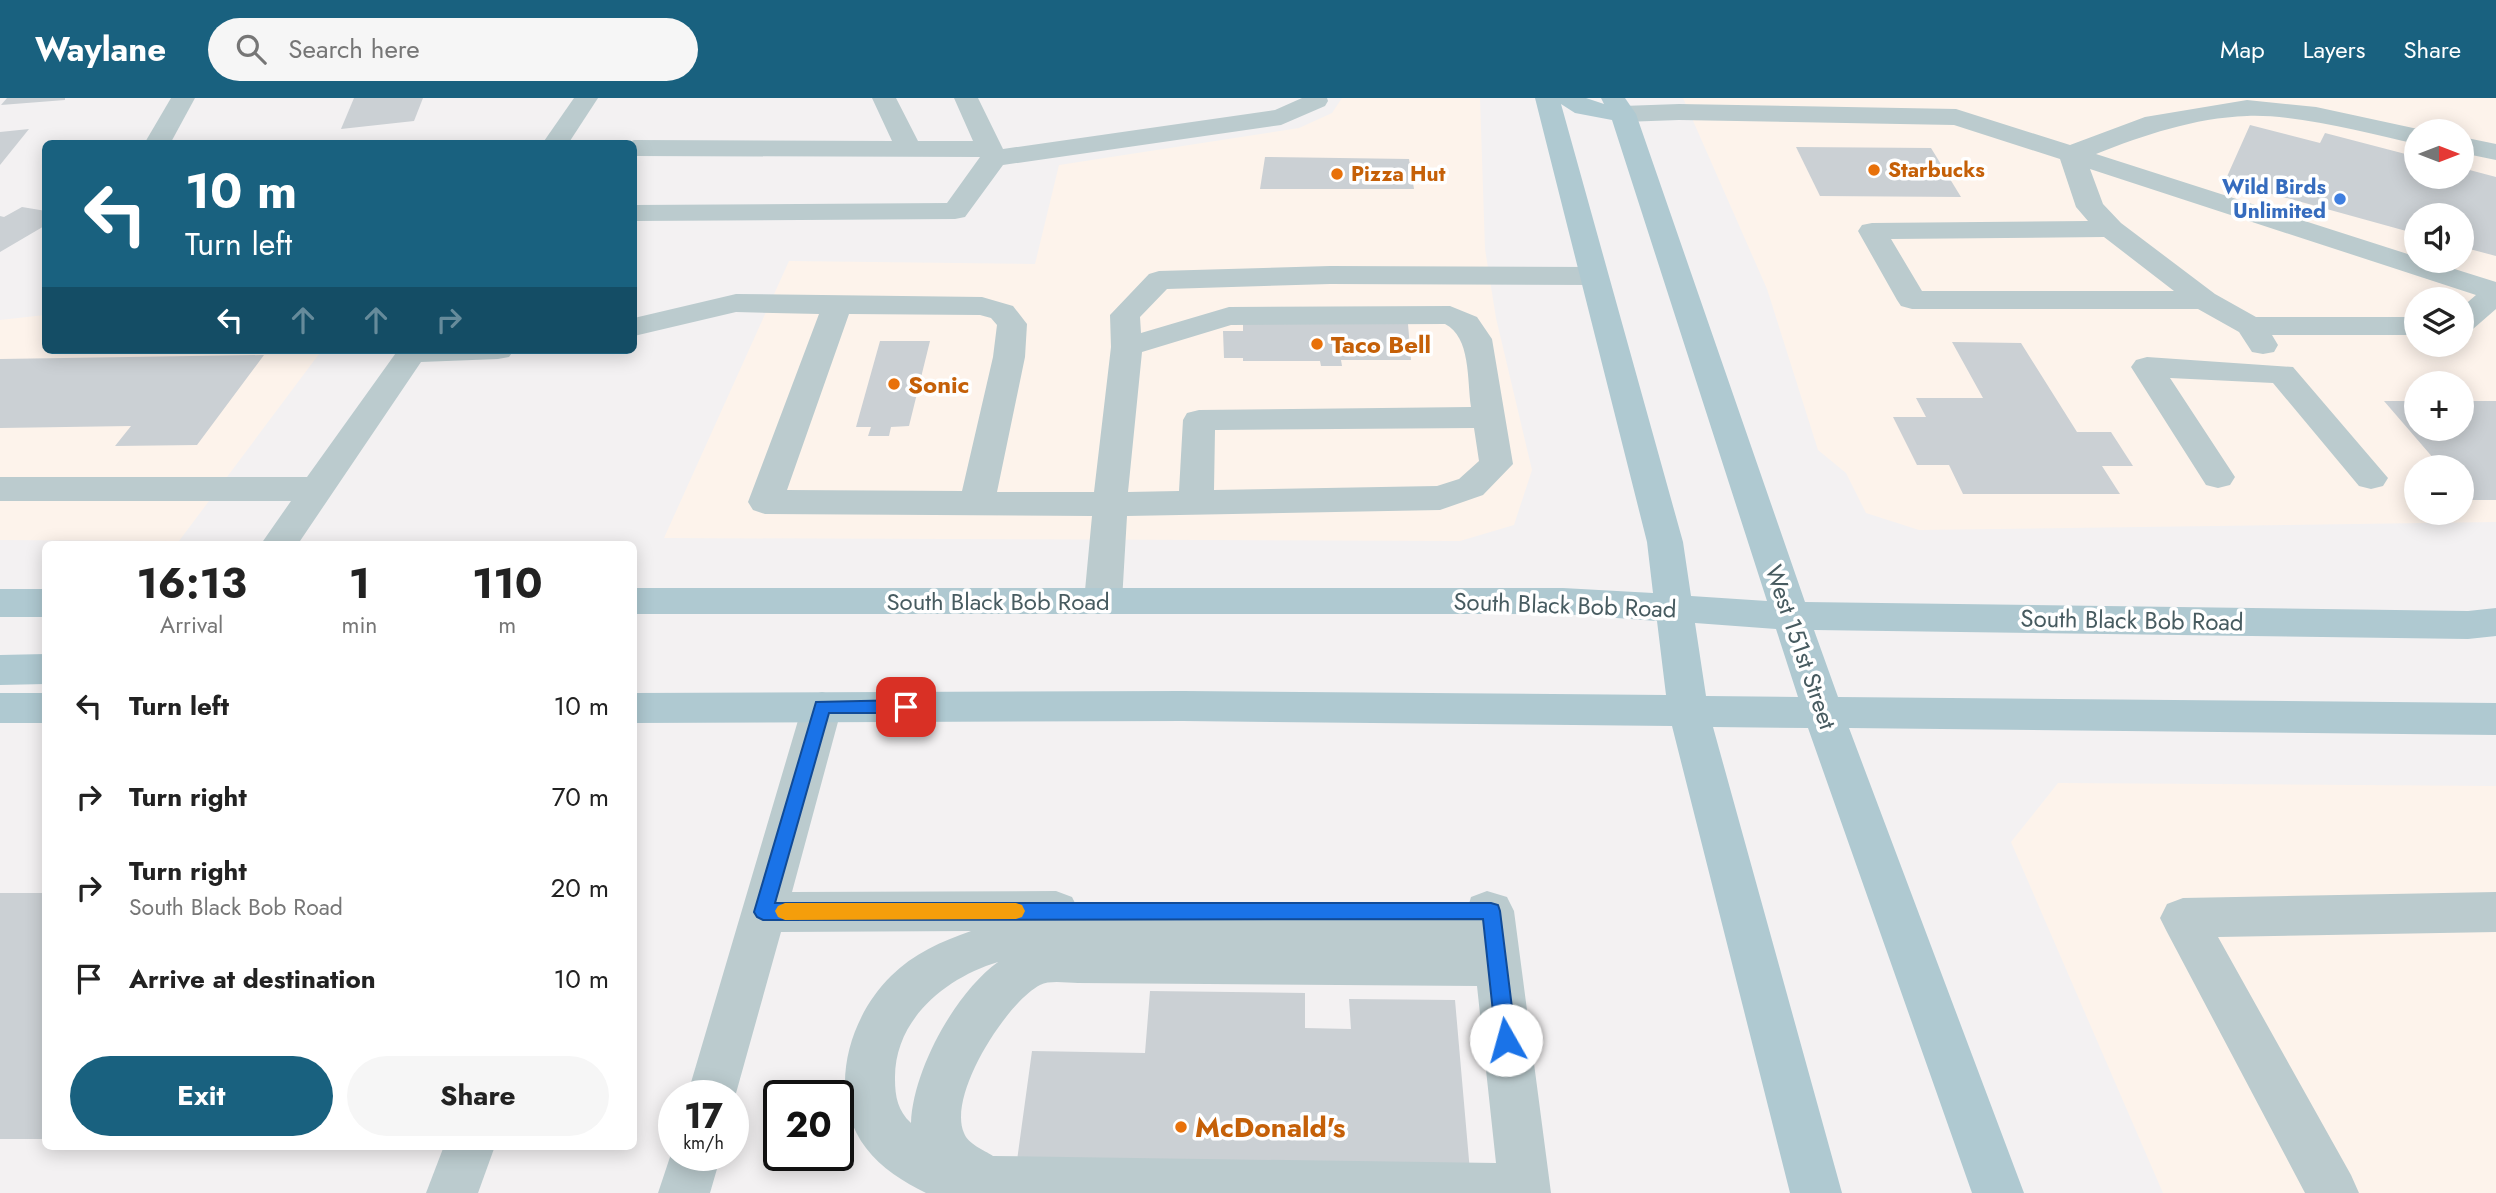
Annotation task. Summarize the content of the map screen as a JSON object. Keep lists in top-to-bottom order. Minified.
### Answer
{"streets":{"main road":["South Black Bob Road","West 151st Street"]},"crossings":[["South Black Bob Road","West 151st Street"]],"places":["Starbucks","Pizza Hut","Wild Birds Unlimited","Taco Bell","Sonic","McDonald's"],"north":"right","page":{"header":"Waylane","search":"Search here","nav":["Map","Layers","Share"],"map_buttons":["+","−"],"turn":["10 m","Turn left"],"eta":["16:13","Arrival","1","min","110","m"],"list":[{"name":"Turn left","value":"10 m"},{"name":"Turn right","value":"70 m"},{"name":"Turn right","note":"South Black Bob Road","value":"20 m"},{"name":"Arrive at destination","value":"10 m"}],"buttons":["Exit","Share"],"speed":"17 km/h","limit":"20"}}
